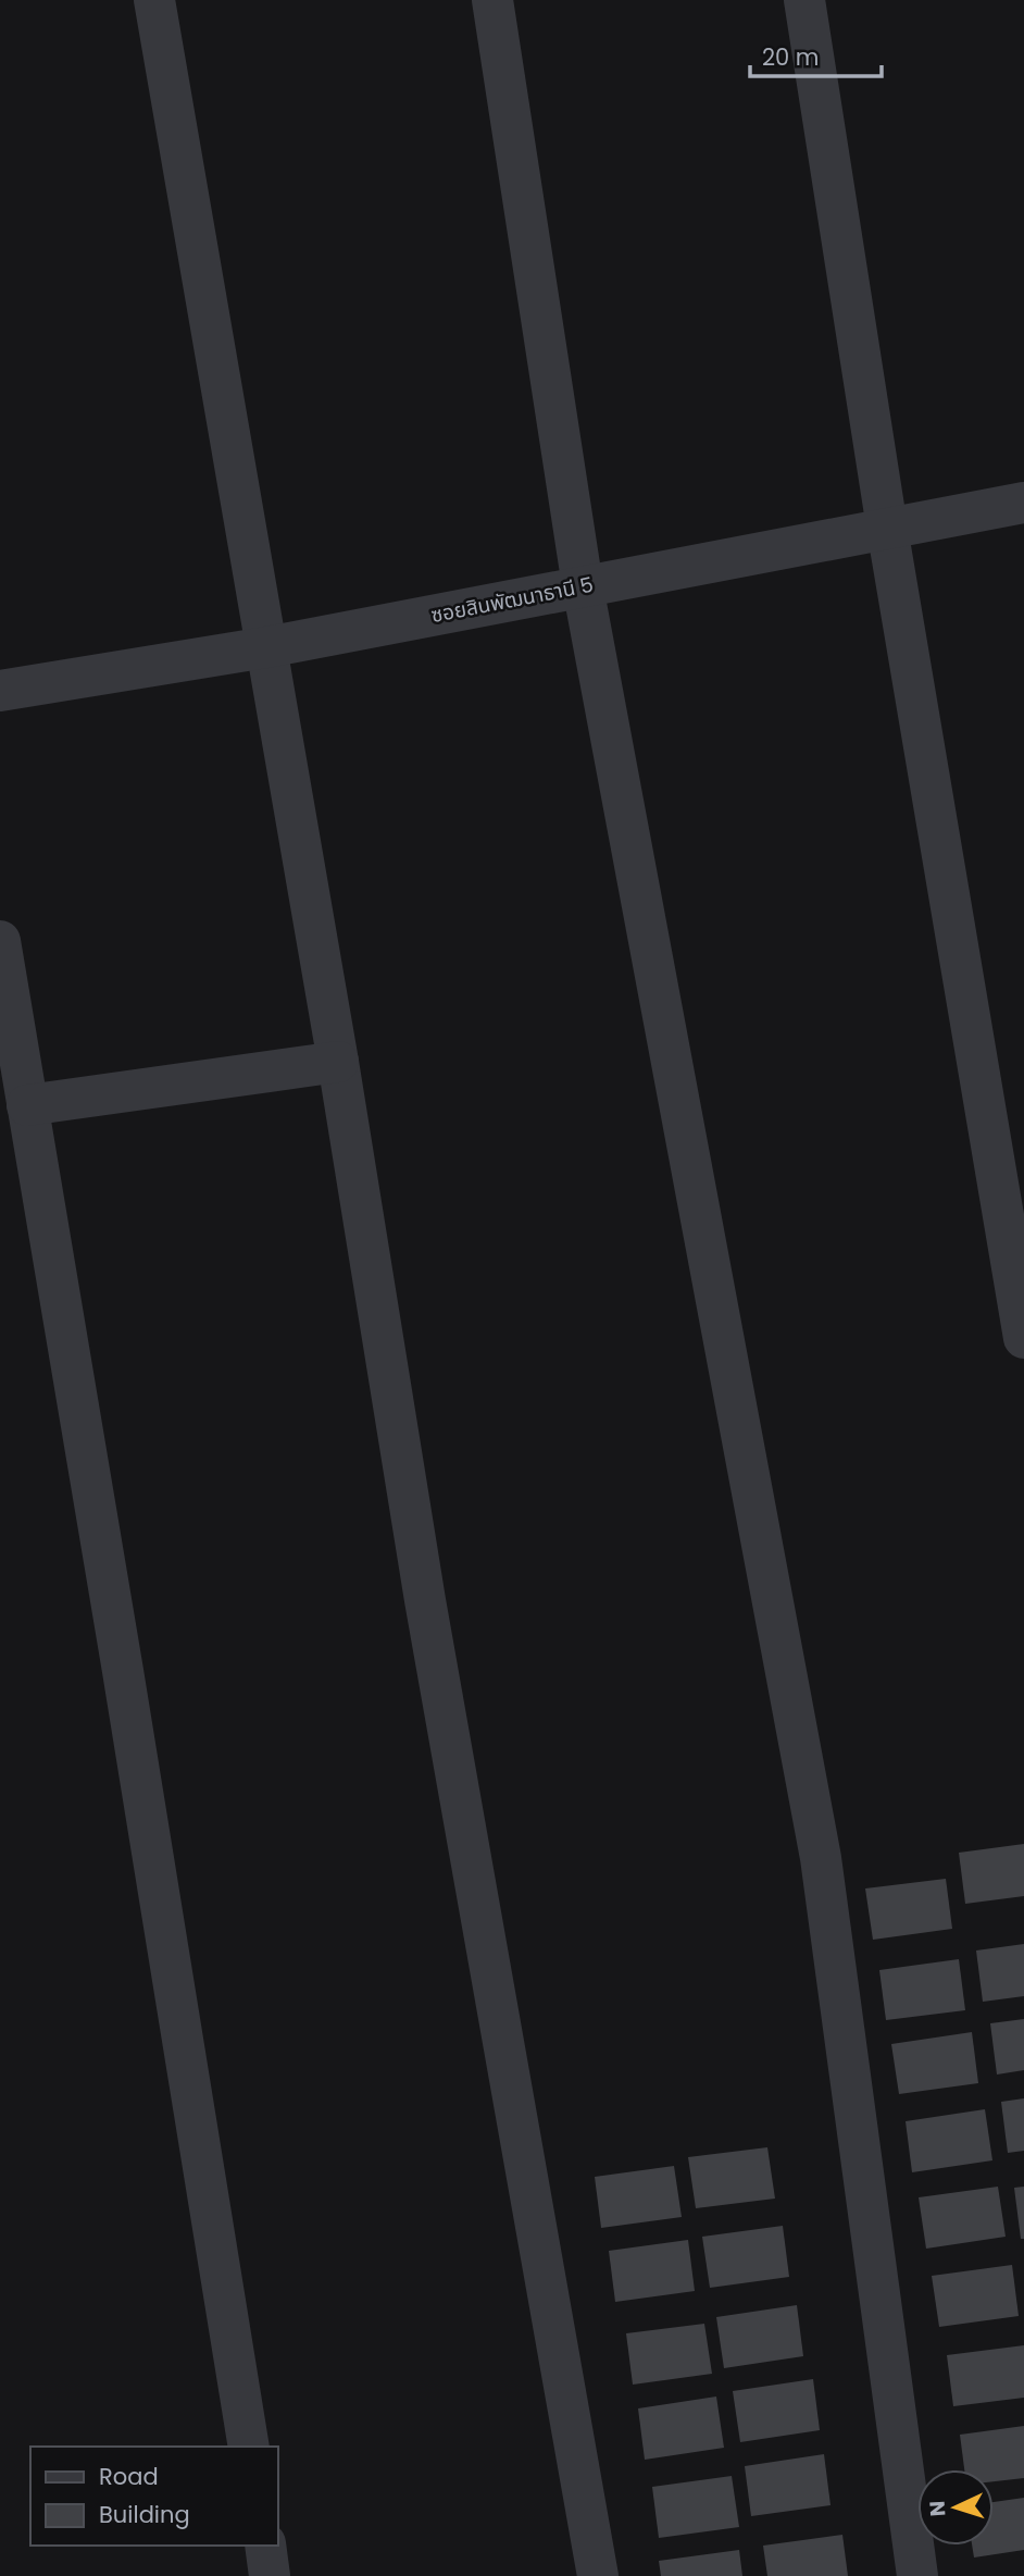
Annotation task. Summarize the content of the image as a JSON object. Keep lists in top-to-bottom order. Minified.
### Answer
{"streets":{"street":["ซอยสินพัฒนาธานี 5"]},"legend":["Road","Building"],"scale_bar":"20 m","north":"left"}
